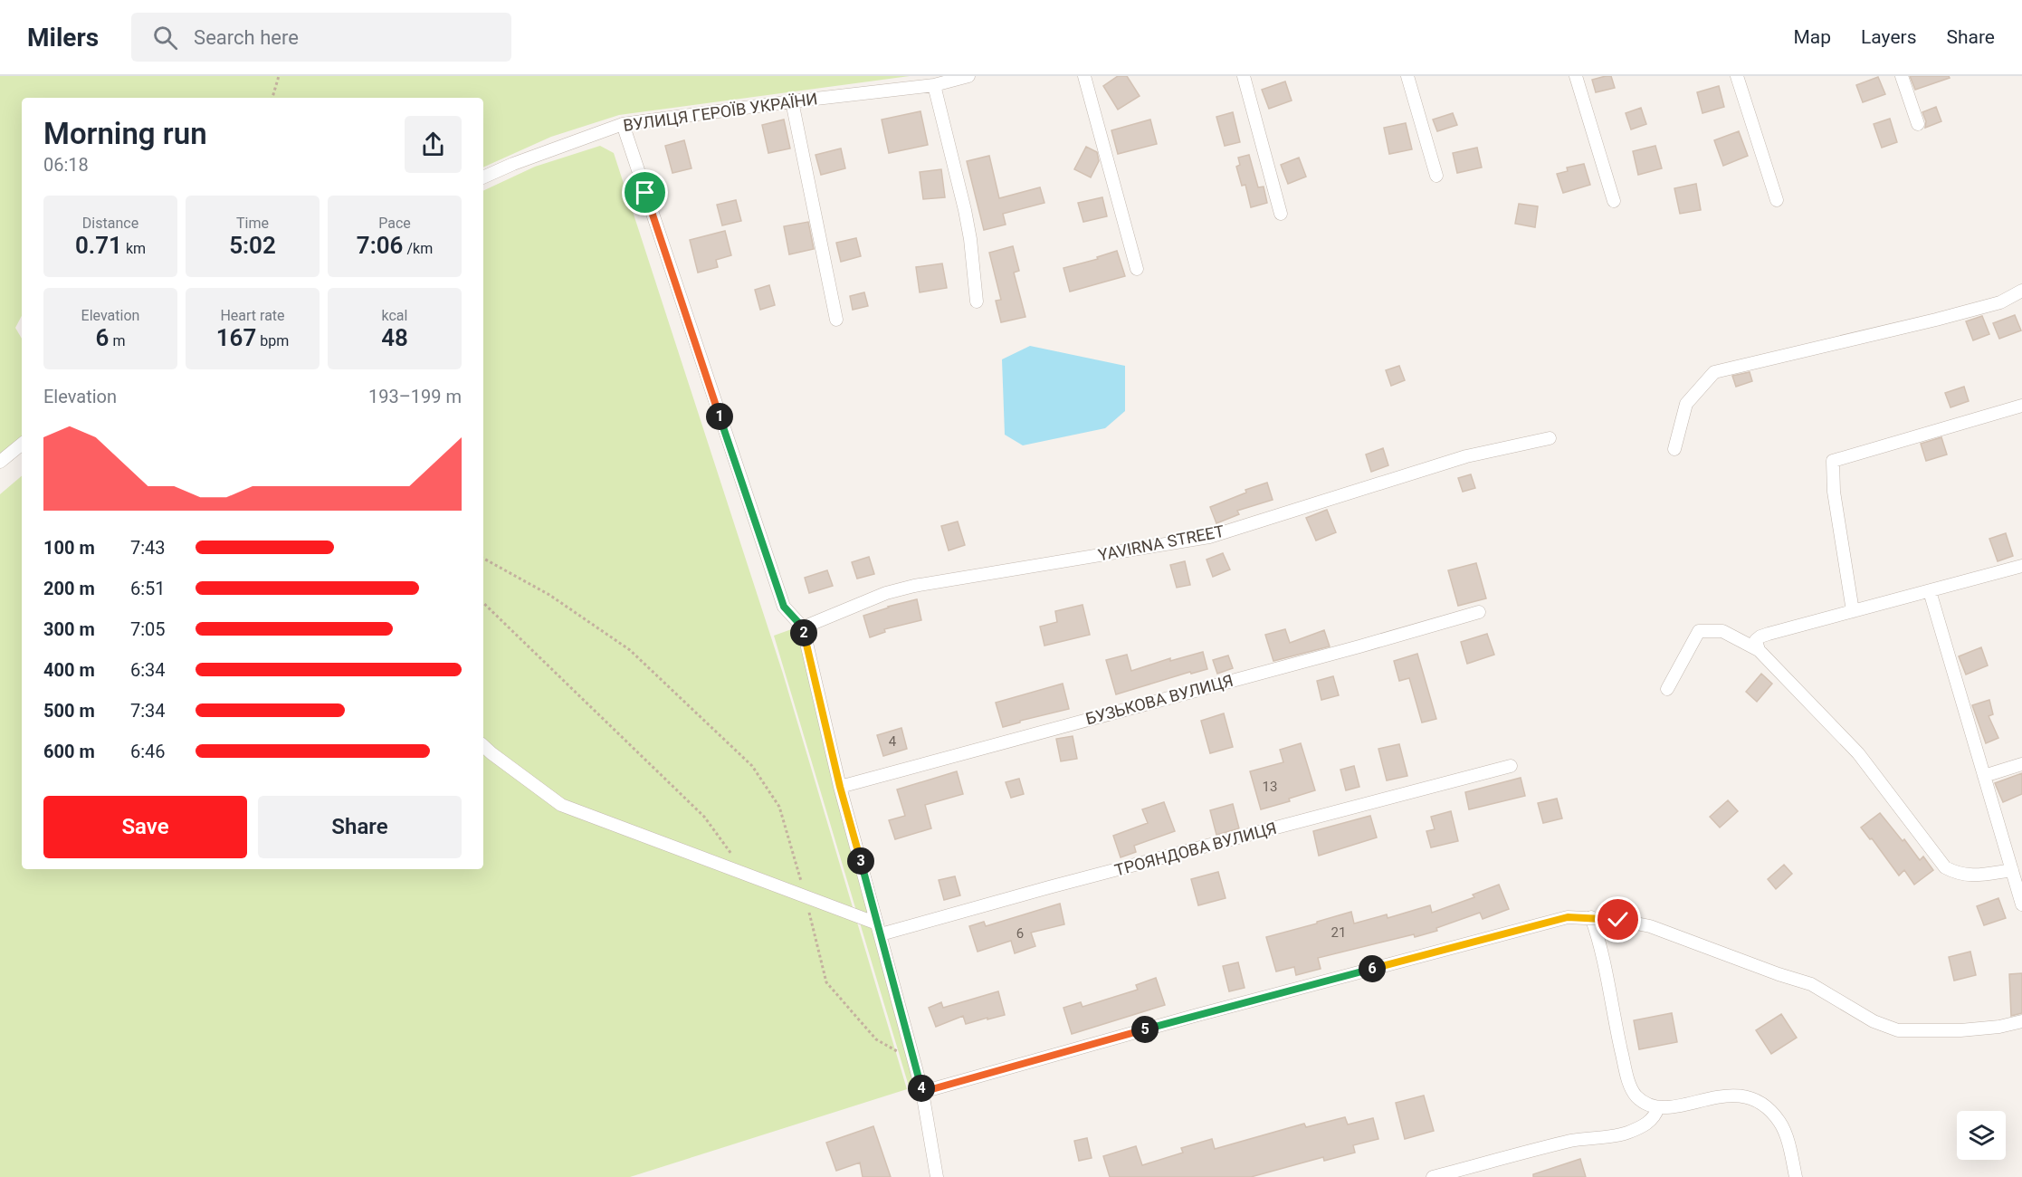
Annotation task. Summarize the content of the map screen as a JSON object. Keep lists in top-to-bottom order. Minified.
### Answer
{"streets":{"street":["ВУЛИЦЯ ГЕРОЇВ УКРАЇНИ","YAVIRNA STREET","БУЗЬКОВА ВУЛИЦЯ","ТРОЯНДОВА ВУЛИЦЯ"]},"house_numbers":["4","13","21","6"],"page":{"header":"Milers","search":"Search here","nav":["Map","Layers","Share"],"heading":["Morning run","06:18"],"stats":[["Distance","0.71 km"],["Time","5:02"],["Pace","7:06 /km"],["Elevation","6 m"],["Heart rate","167 bpm"],["kcal","48"]],"chart":["Elevation","193–199 m"],"pins":["1","2","3","6","5","4"],"list":[{"name":"100 m","note":"7:43"},{"name":"200 m","note":"6:51"},{"name":"300 m","note":"7:05"},{"name":"400 m","note":"6:34"},{"name":"500 m","note":"7:34"},{"name":"600 m","note":"6:46"}],"buttons":["Save","Share"]}}
